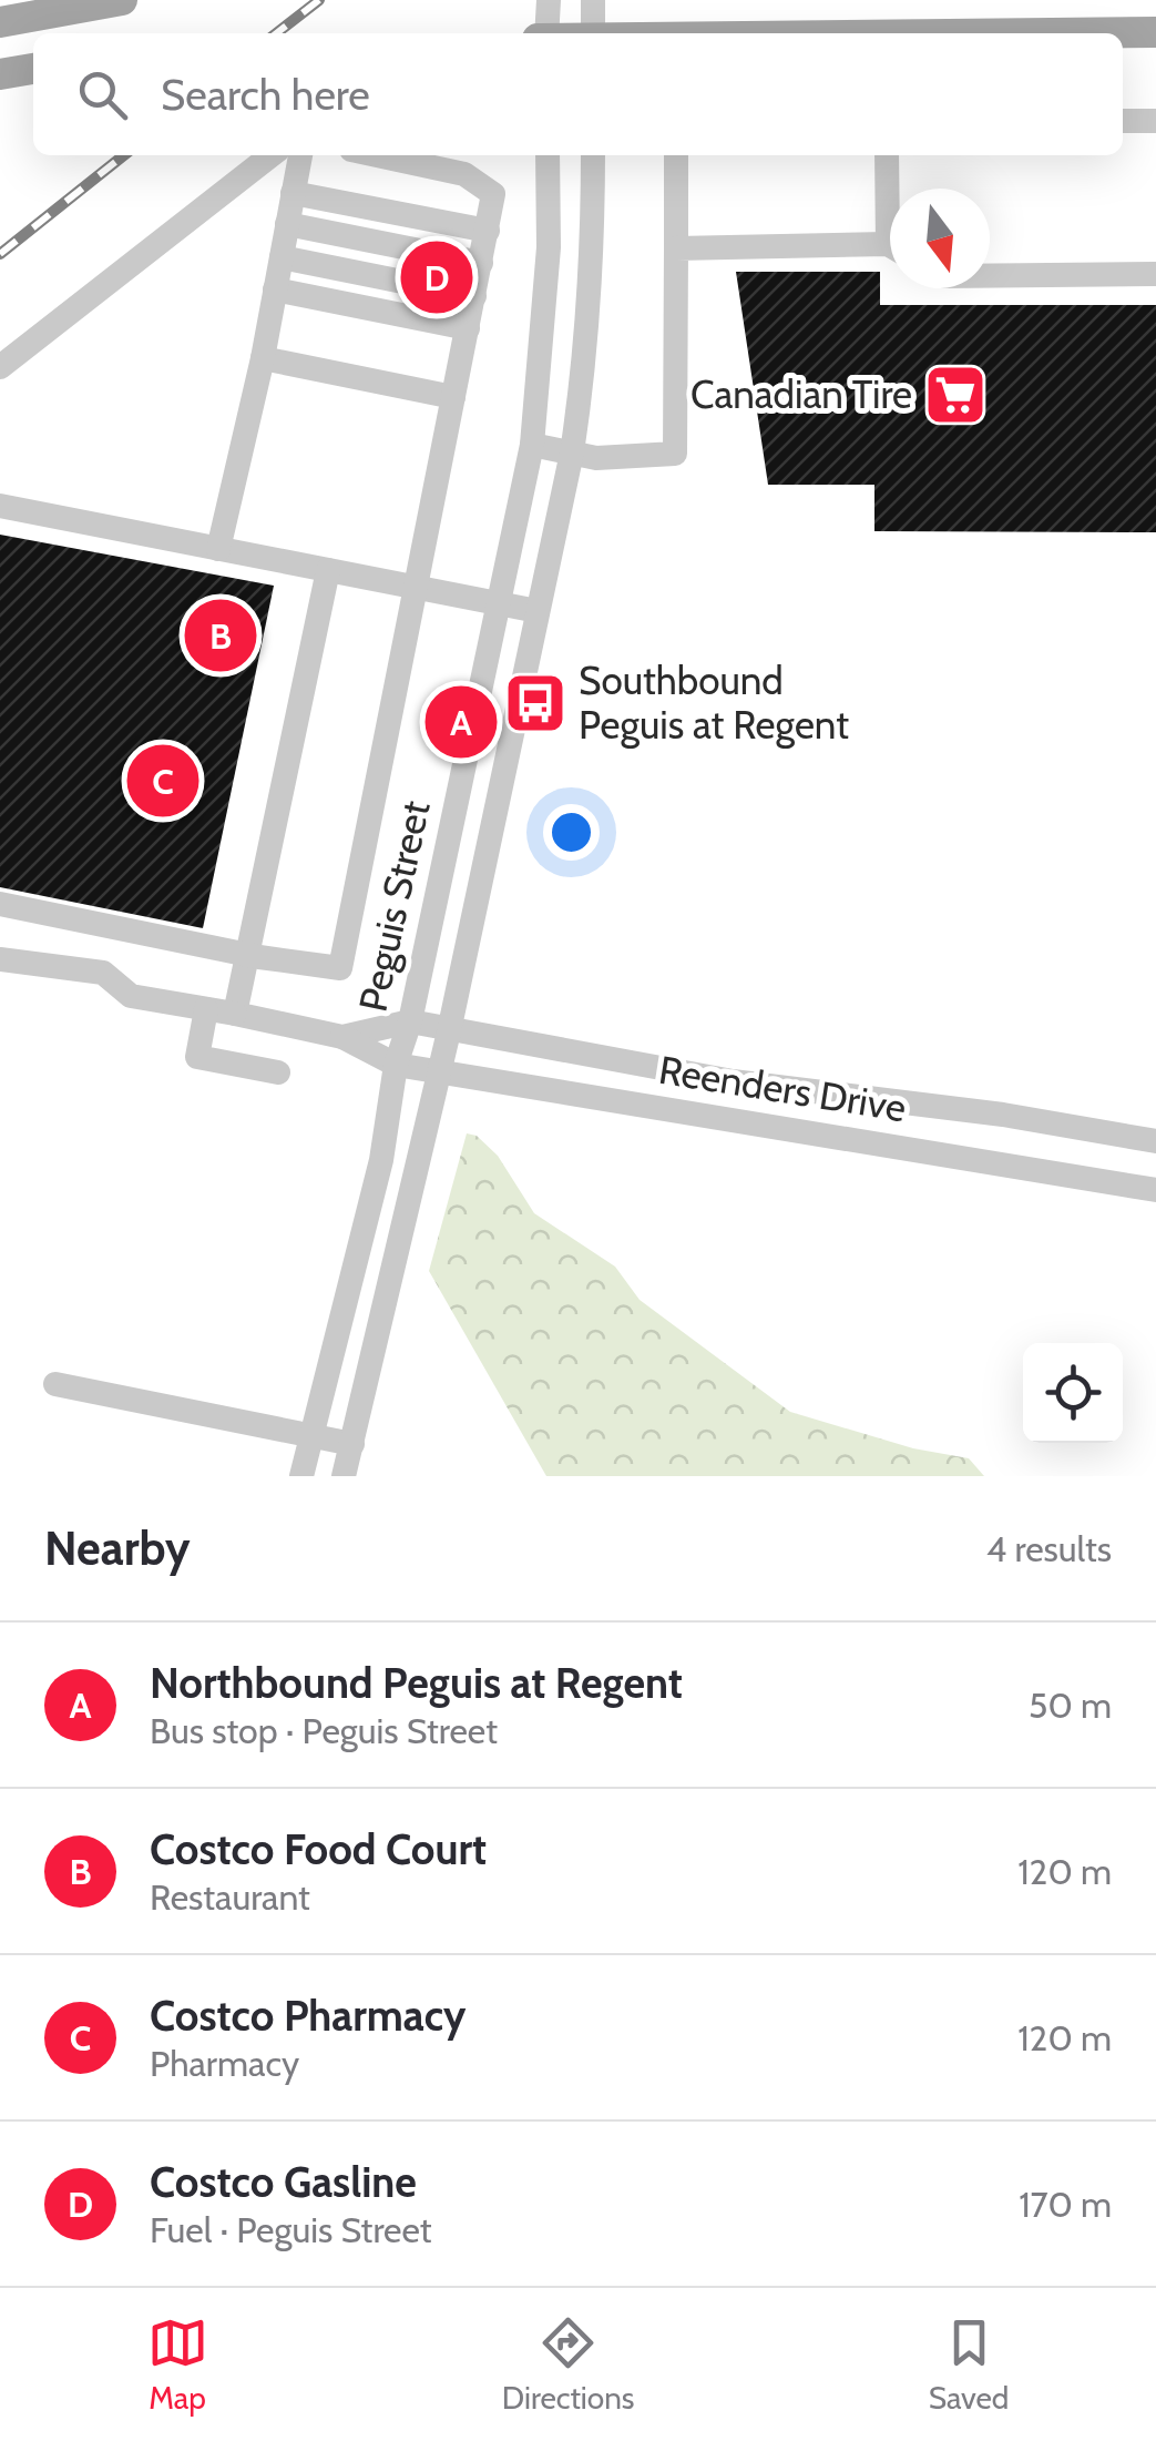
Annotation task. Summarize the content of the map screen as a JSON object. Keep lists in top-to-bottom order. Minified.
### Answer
{"streets":{"street":["Peguis Street","Reenders Drive"]},"crossings":[["Peguis Street","Reenders Drive"]],"places":{"supermarket":["Canadian Tire"],"bus stop":["Southbound Peguis at Regent"]},"north":"bottom","page":{"search":"Search here","pins":["D","B","A","C"],"heading":["Nearby","4 results"],"list":[{"mark":"A","name":"Northbound Peguis at Regent","note":"Bus stop · Peguis Street","value":"50 m"},{"mark":"B","name":"Costco Food Court","note":"Restaurant","value":"120 m"},{"mark":"C","name":"Costco Pharmacy","note":"Pharmacy","value":"120 m"},{"mark":"D","name":"Costco Gasline","note":"Fuel · Peguis Street","value":"170 m"}],"nav":["Map","Directions","Saved"]}}
